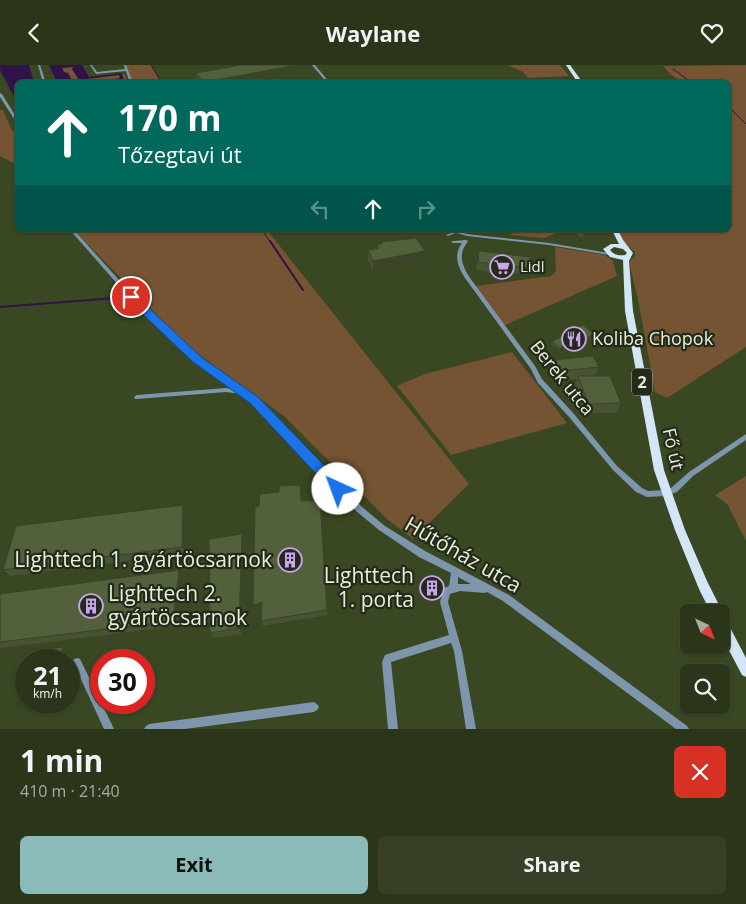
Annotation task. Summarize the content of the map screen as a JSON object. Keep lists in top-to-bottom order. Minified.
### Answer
{"streets":{"main road":["2","Fő út"],"street":["Berek utca","Hűtőház utca"]},"crossings":[["Berek utca","Fő út"]],"places":{"supermarket":["Lidl"],"restaurant":["Koliba Chopok"],"building":["Lighttech 1. gyártöcsarnok","Lighttech 1. porta","Lighttech 2. gyártöcsarnok"]},"north":"bottom right","page":{"header":"Waylane","turn":["170 m","Tőzegtavi út"],"speed":"21 km/h","limit":"30","heading":["1 min","410 m · 21:40"],"buttons":["Exit","Share"]}}
